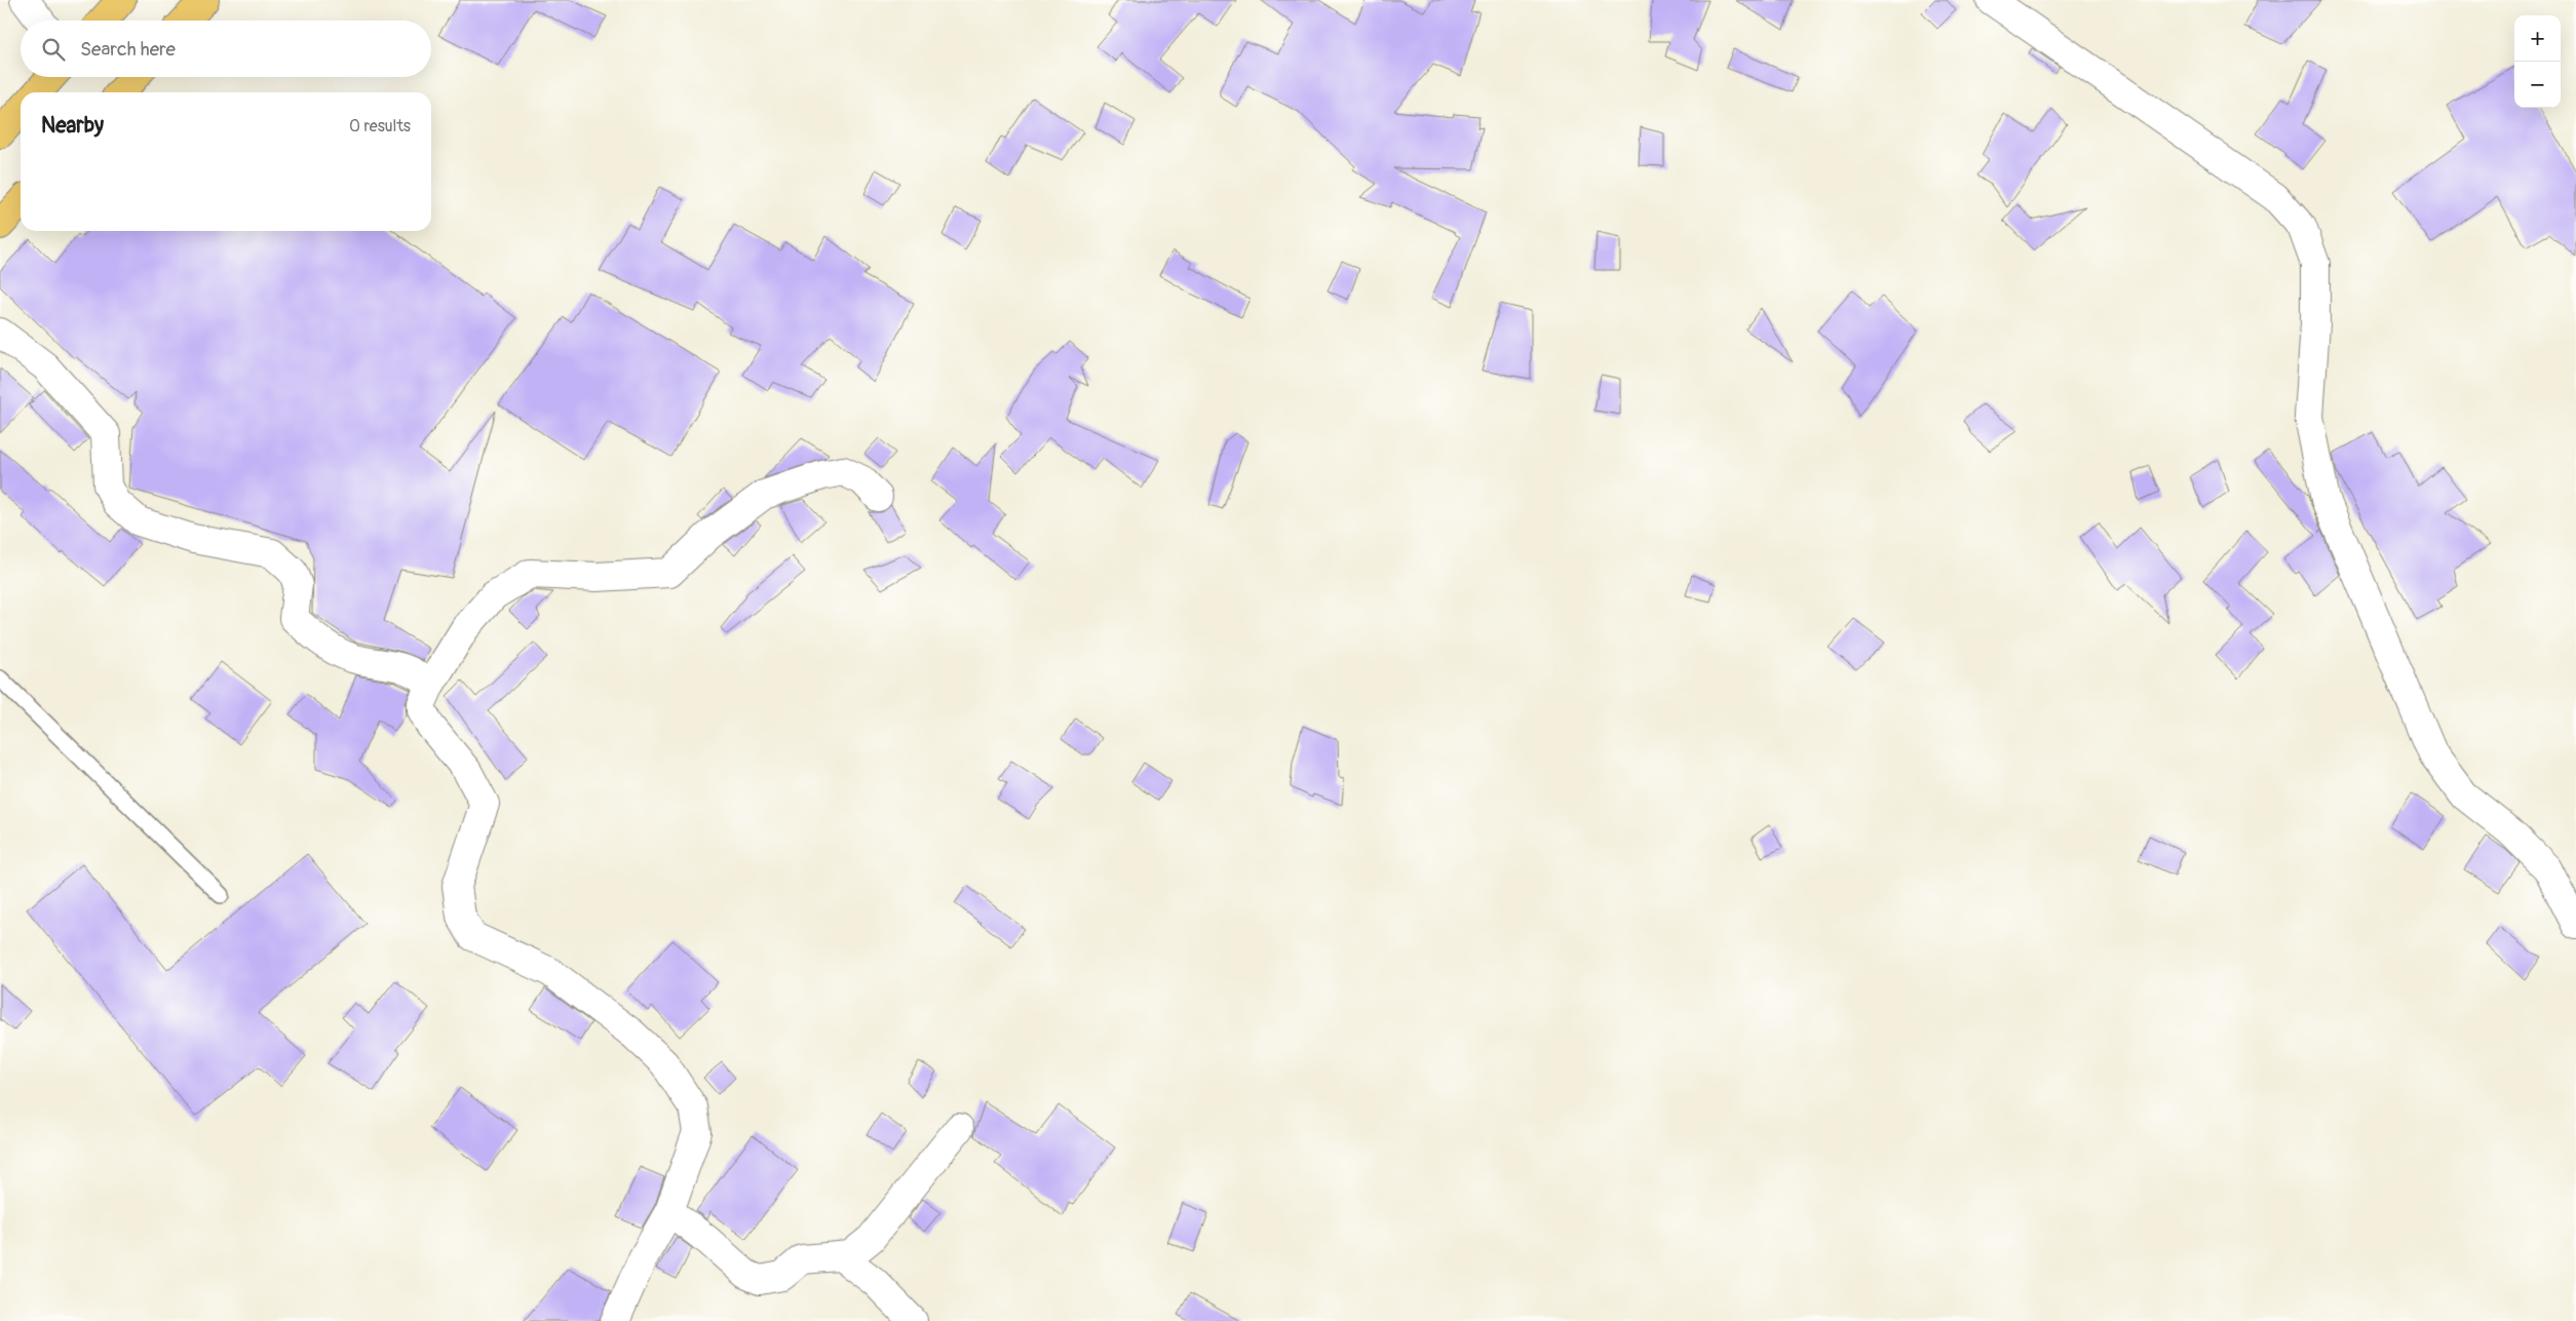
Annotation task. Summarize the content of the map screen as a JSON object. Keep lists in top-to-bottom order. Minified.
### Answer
{"page":{"map_buttons":["+","−"],"search":"Search here","heading":["Nearby","0 results"]}}
